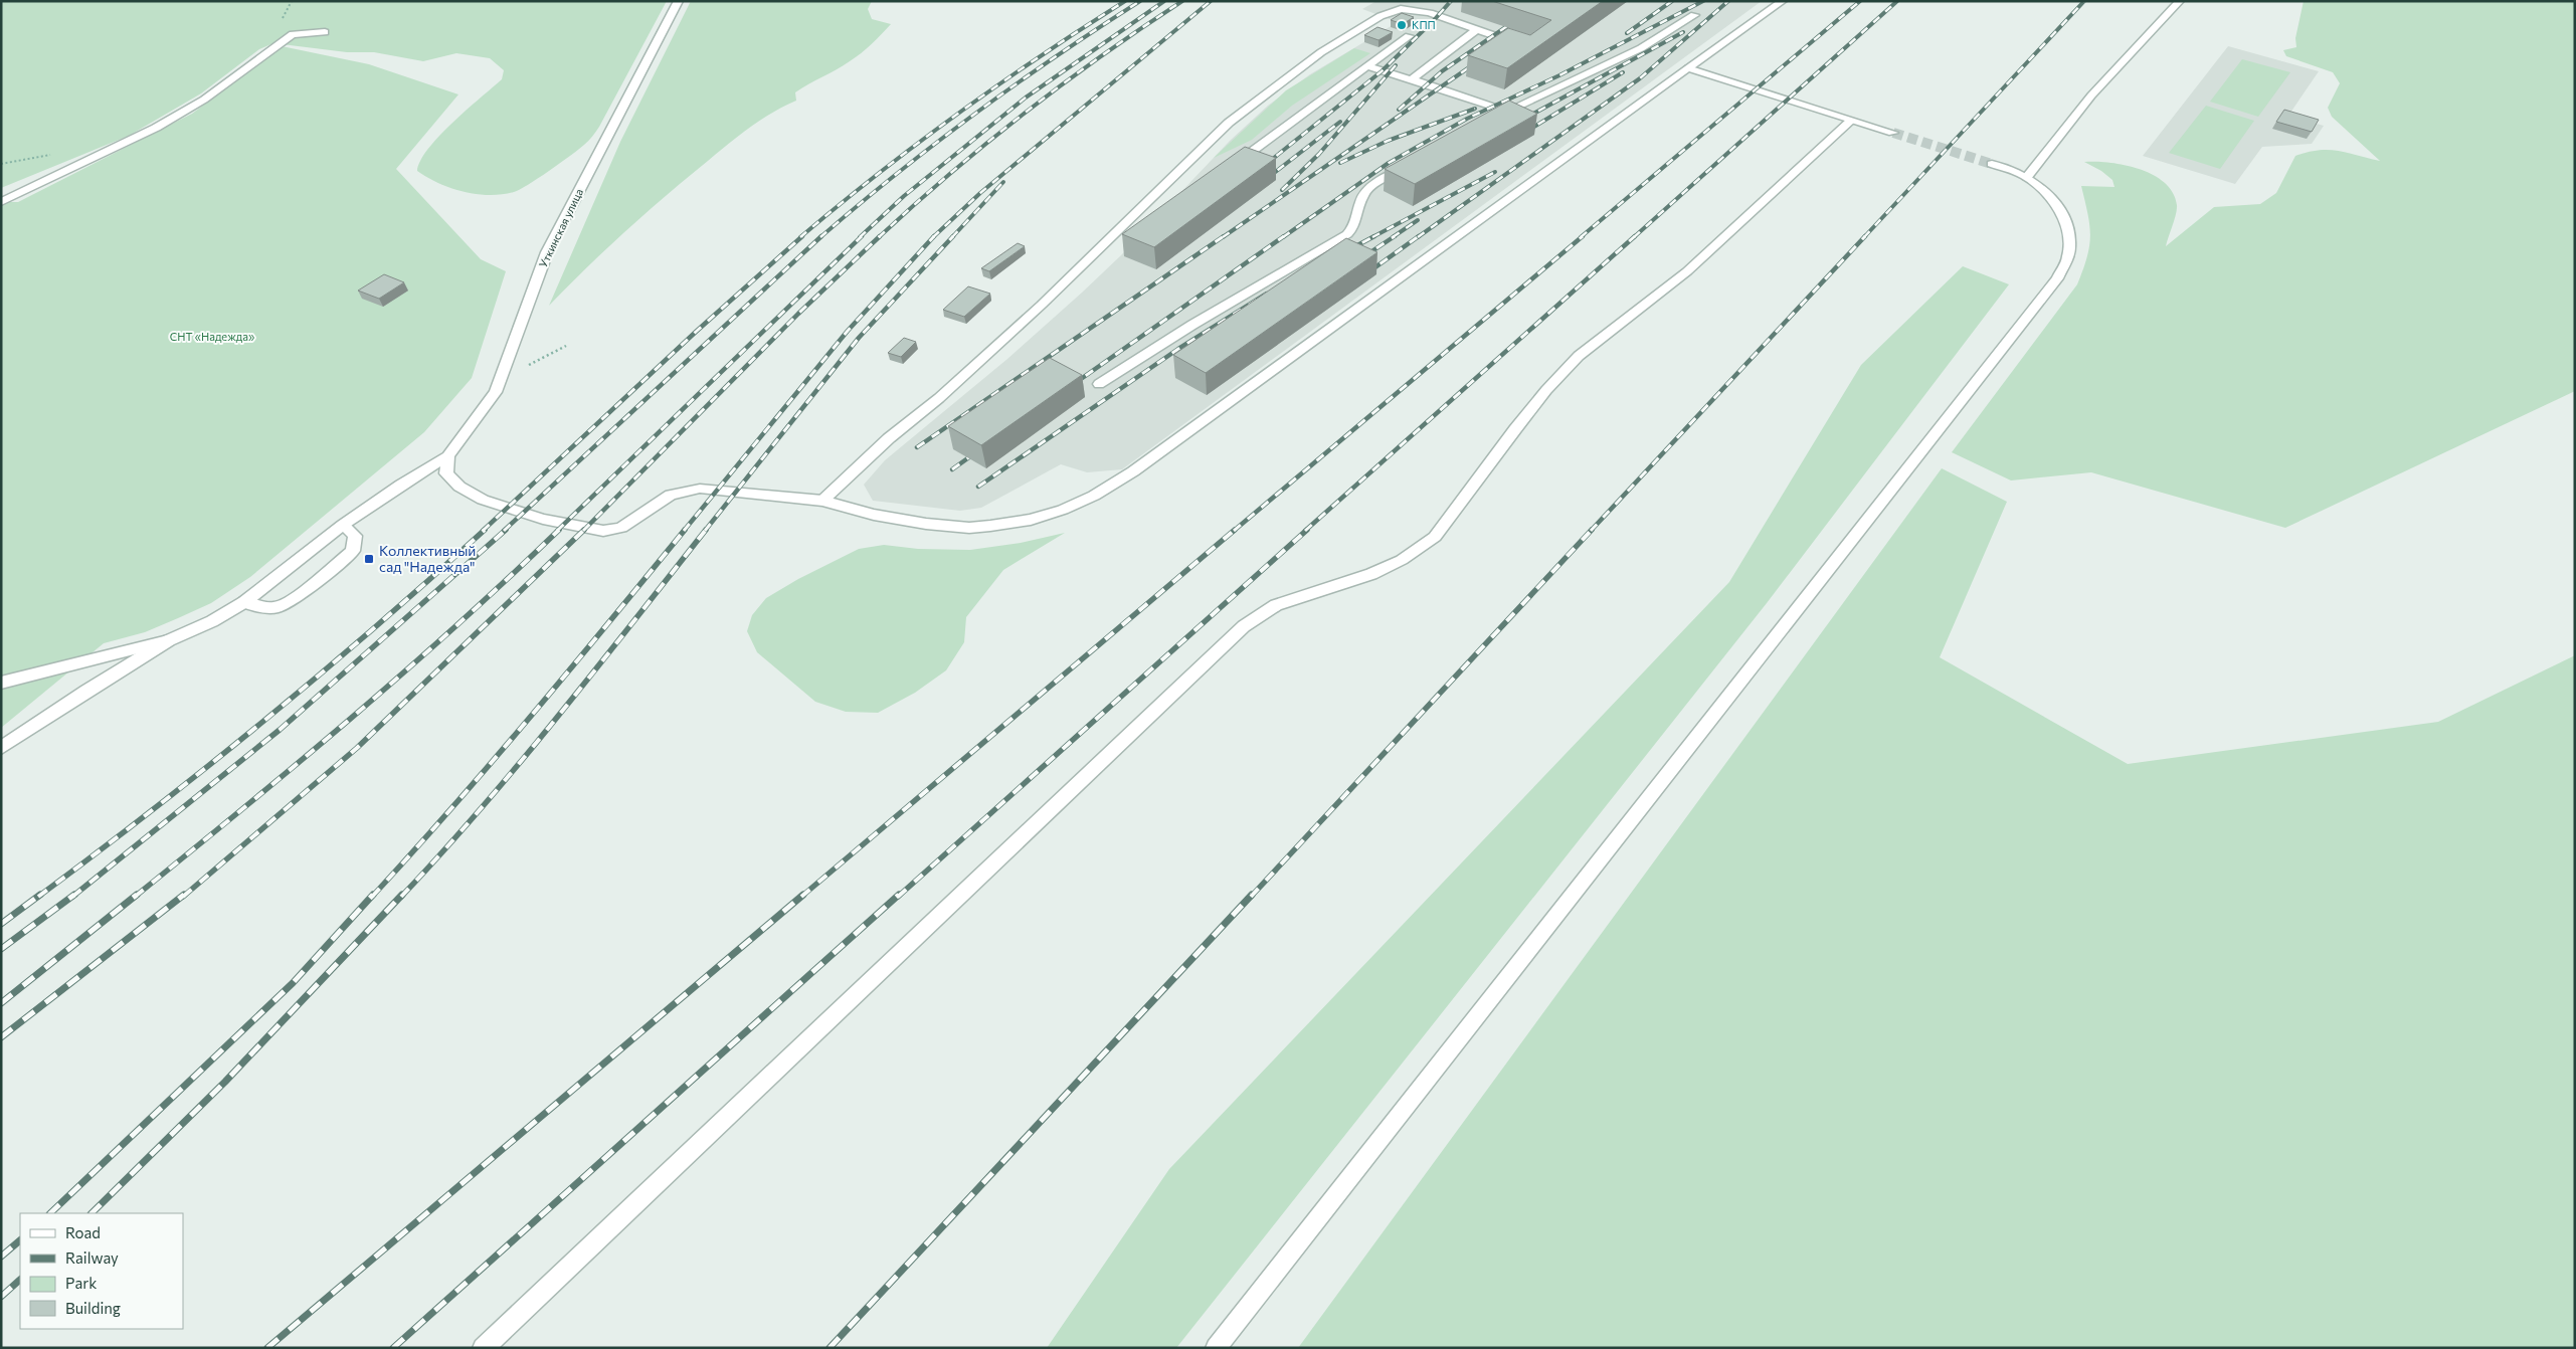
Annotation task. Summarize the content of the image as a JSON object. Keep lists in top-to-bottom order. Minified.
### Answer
{"streets":{"street":["Уткинская улица"]},"parks":["СНТ «Надежда»"],"places":{"other":["КПП"],"transit":["Коллективный сад \"Надежда\""]},"legend":["Road","Railway","Park","Building"]}
